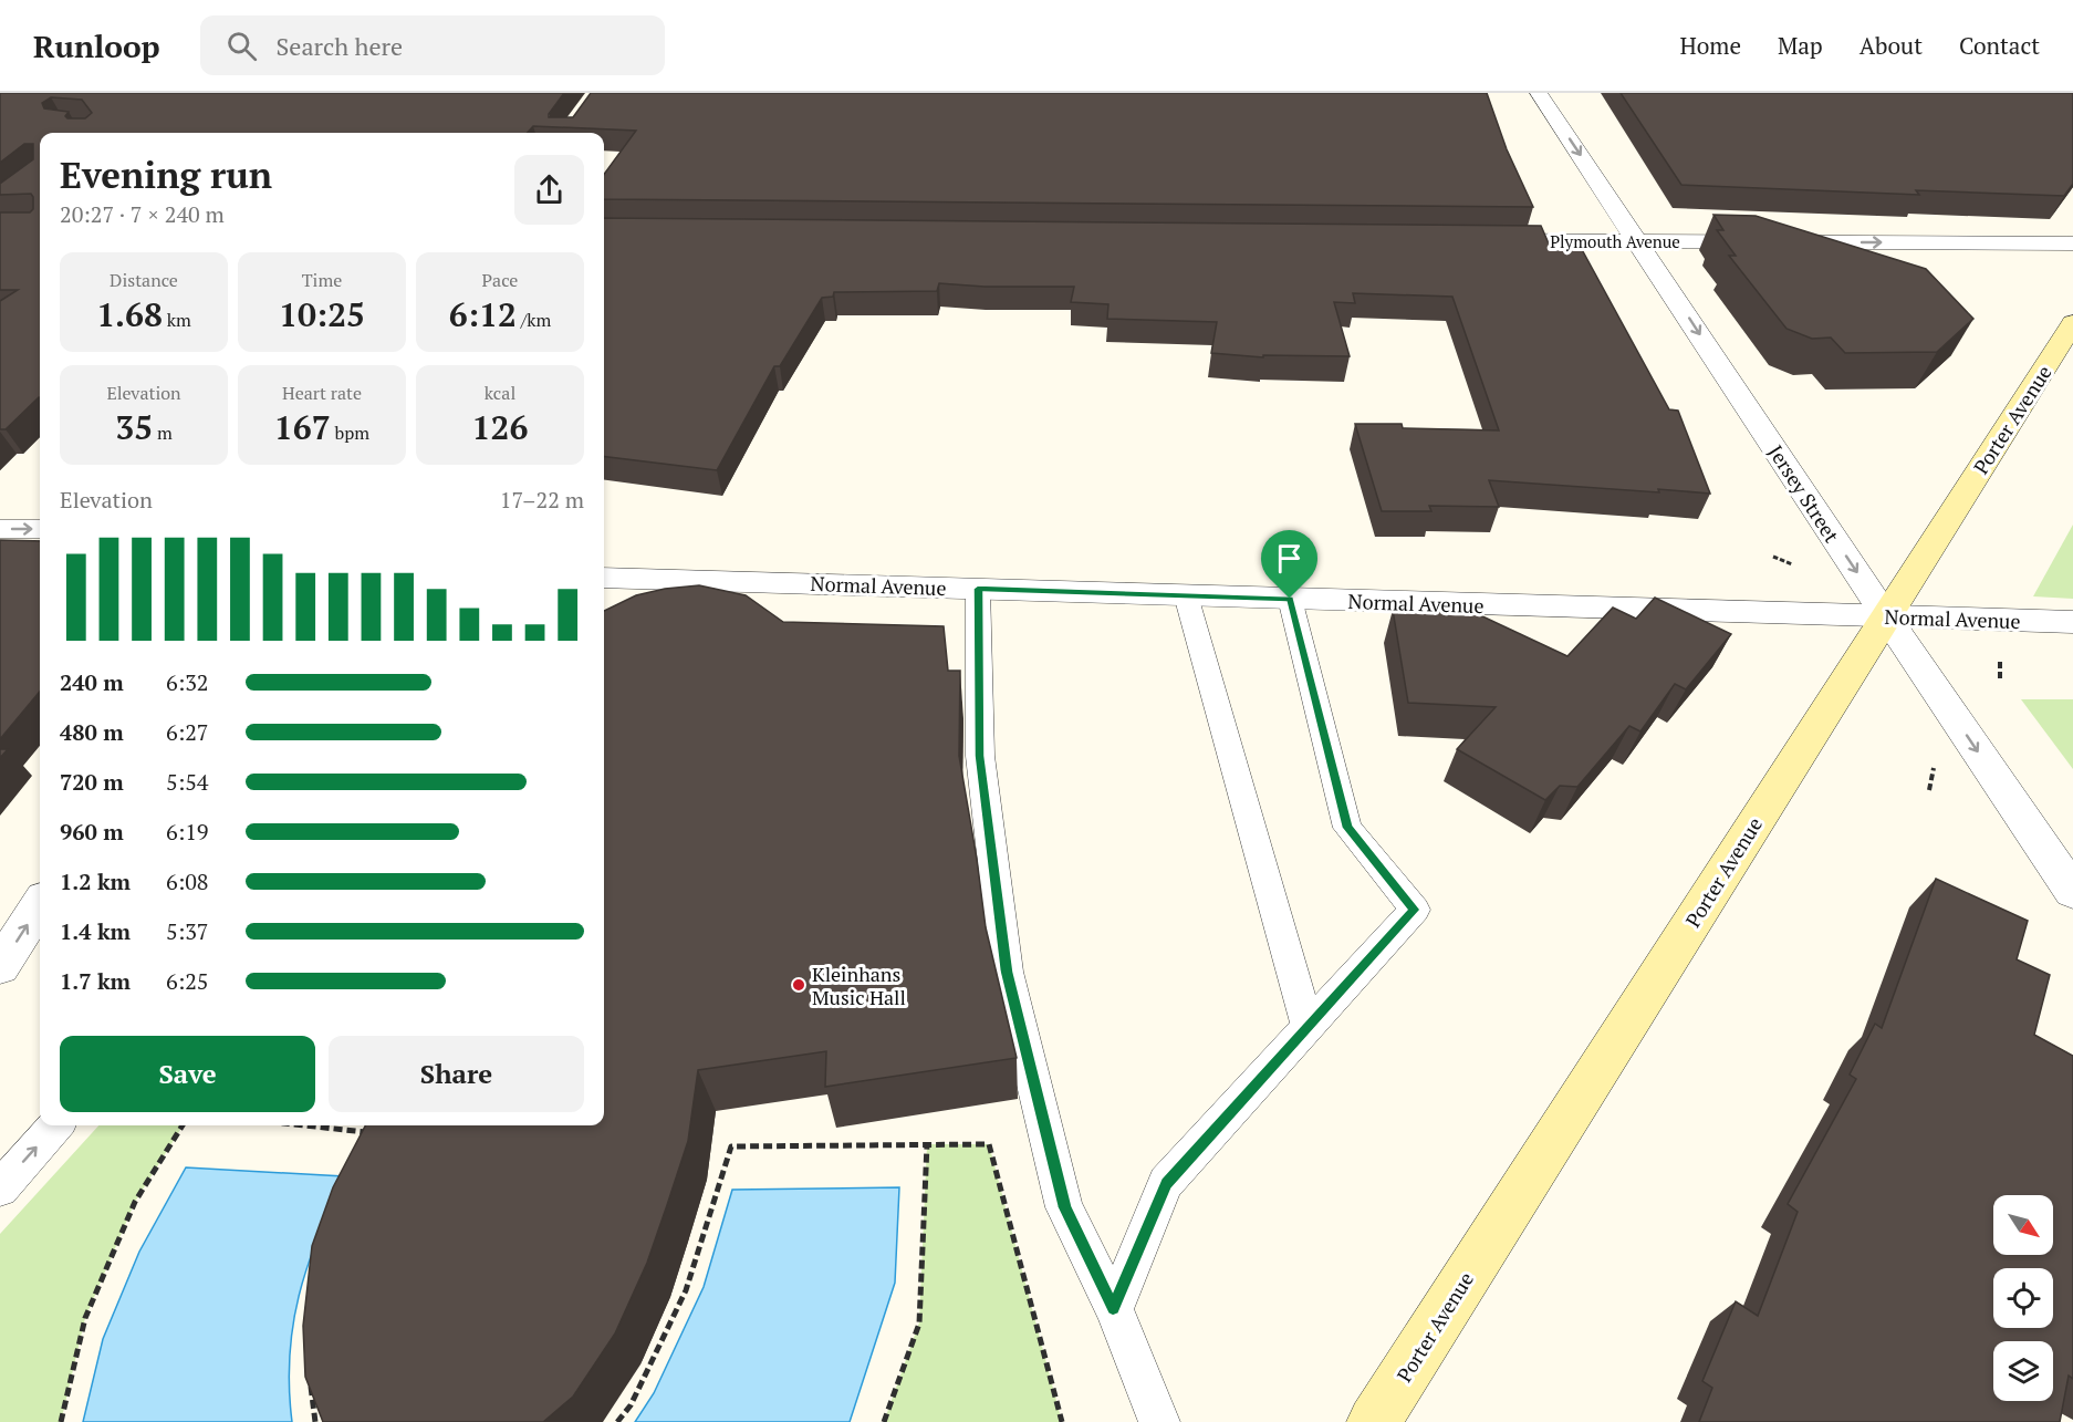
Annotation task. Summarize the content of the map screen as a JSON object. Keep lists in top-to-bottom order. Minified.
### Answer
{"streets":{"street":["Plymouth Avenue","Porter Avenue","Jersey Street","Normal Avenue"]},"crossings":[["Plymouth Avenue","Jersey Street"],["Porter Avenue","Jersey Street"],["Porter Avenue","Normal Avenue"],["Jersey Street","Normal Avenue"]],"one_way":["Plymouth Avenue","Jersey Street"],"places":["Kleinhans Music Hall"],"north":"bottom right","page":{"header":"Runloop","search":"Search here","nav":["Home","Map","About","Contact"],"heading":["Evening run","20:27 · 7 × 240 m"],"stats":[["Distance","1.68 km"],["Time","10:25"],["Pace","6:12 /km"],["Elevation","35 m"],["Heart rate","167 bpm"],["kcal","126"]],"chart":["Elevation","17–22 m"],"list":[{"name":"240 m","note":"6:32"},{"name":"480 m","note":"6:27"},{"name":"720 m","note":"5:54"},{"name":"960 m","note":"6:19"},{"name":"1.2 km","note":"6:08"},{"name":"1.4 km","note":"5:37"},{"name":"1.7 km","note":"6:25"}],"buttons":["Save","Share"]}}
